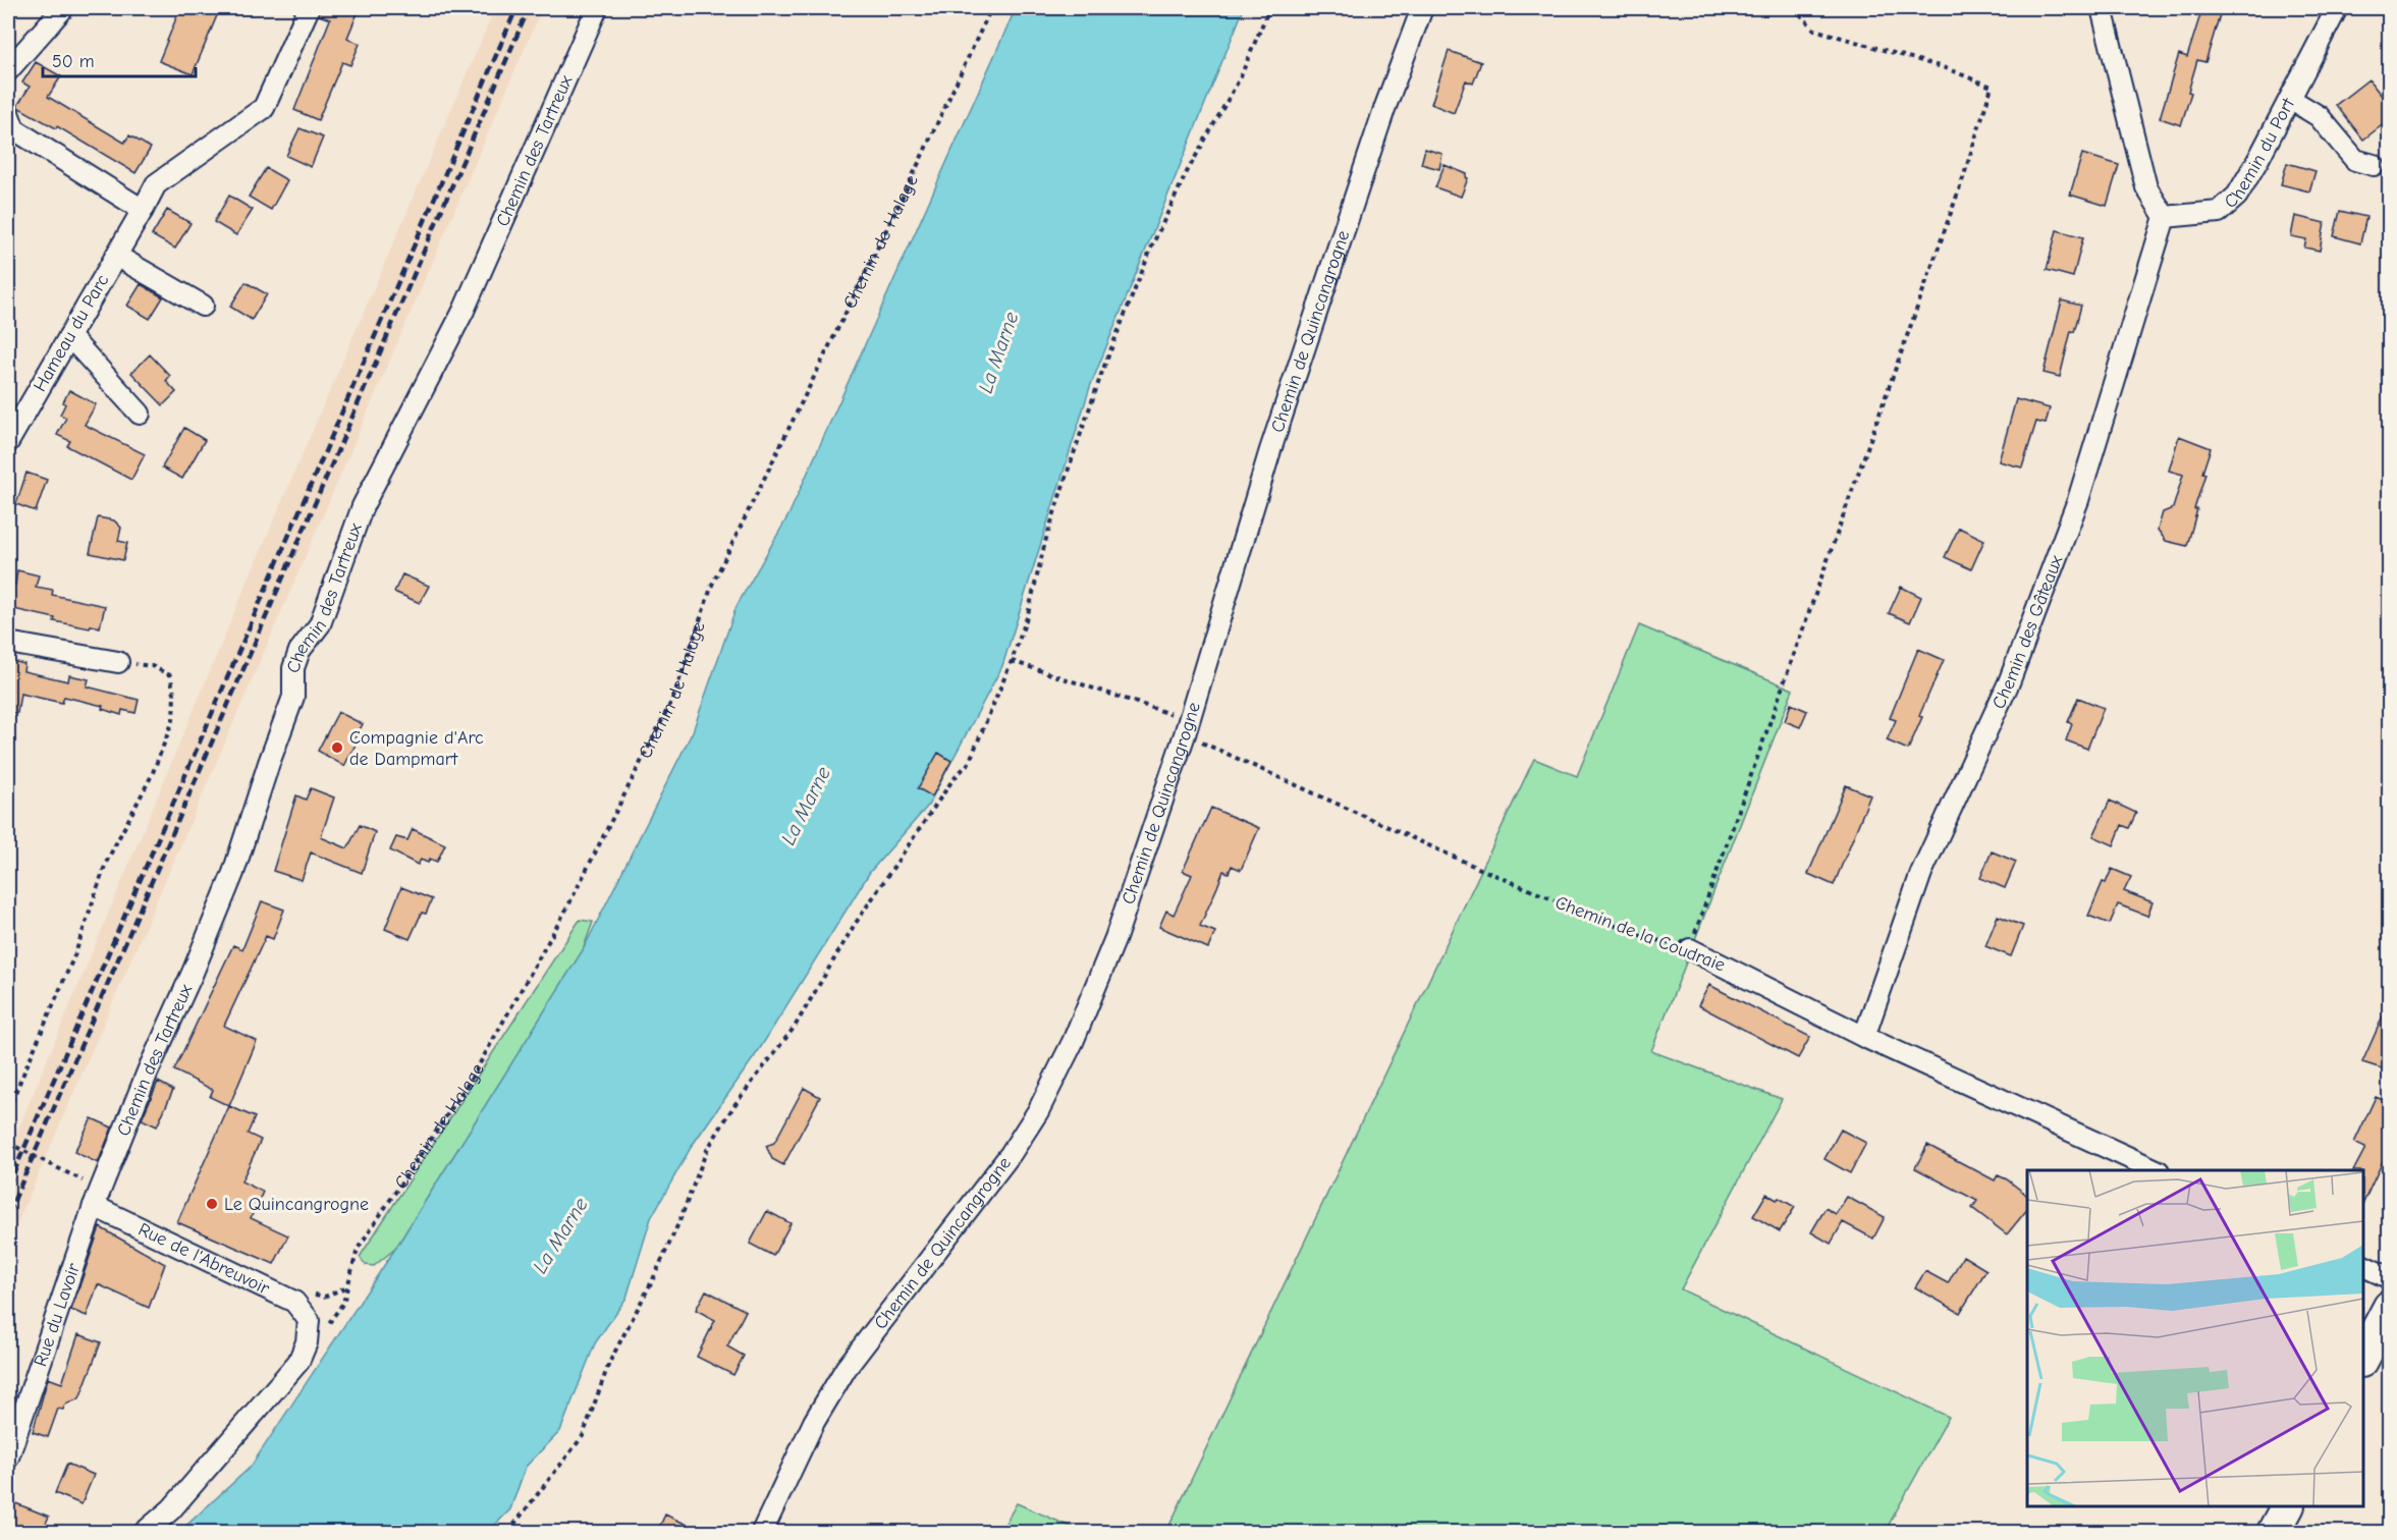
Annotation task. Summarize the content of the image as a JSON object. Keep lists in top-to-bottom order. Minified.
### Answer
{"streets":{"street":["Chemin du Port","Chemin des Tartreux","Chemin de Quincangrogne","Hameau du Parc","Chemin des Gâteaux","Chemin de la Coudraie","Rue de l'Abreuvoir","Rue du Lavoir"],"path":["Chemin de Halage"]},"crossings":[["Chemin du Port","Chemin des Gâteaux"],["Chemin des Tartreux","Rue de l'Abreuvoir"],["Chemin des Tartreux","Rue du Lavoir"],["Chemin de Halage","Rue de l'Abreuvoir"],["Chemin de Quincangrogne","Chemin de la Coudraie"],["Chemin des Gâteaux","Chemin de la Coudraie"],["Rue de l'Abreuvoir","Rue du Lavoir"]],"water":["La Marne"],"places":["Compagnie d'Arc de Dampmart","Le Quincangrogne"],"scale_bar":"50 m"}
